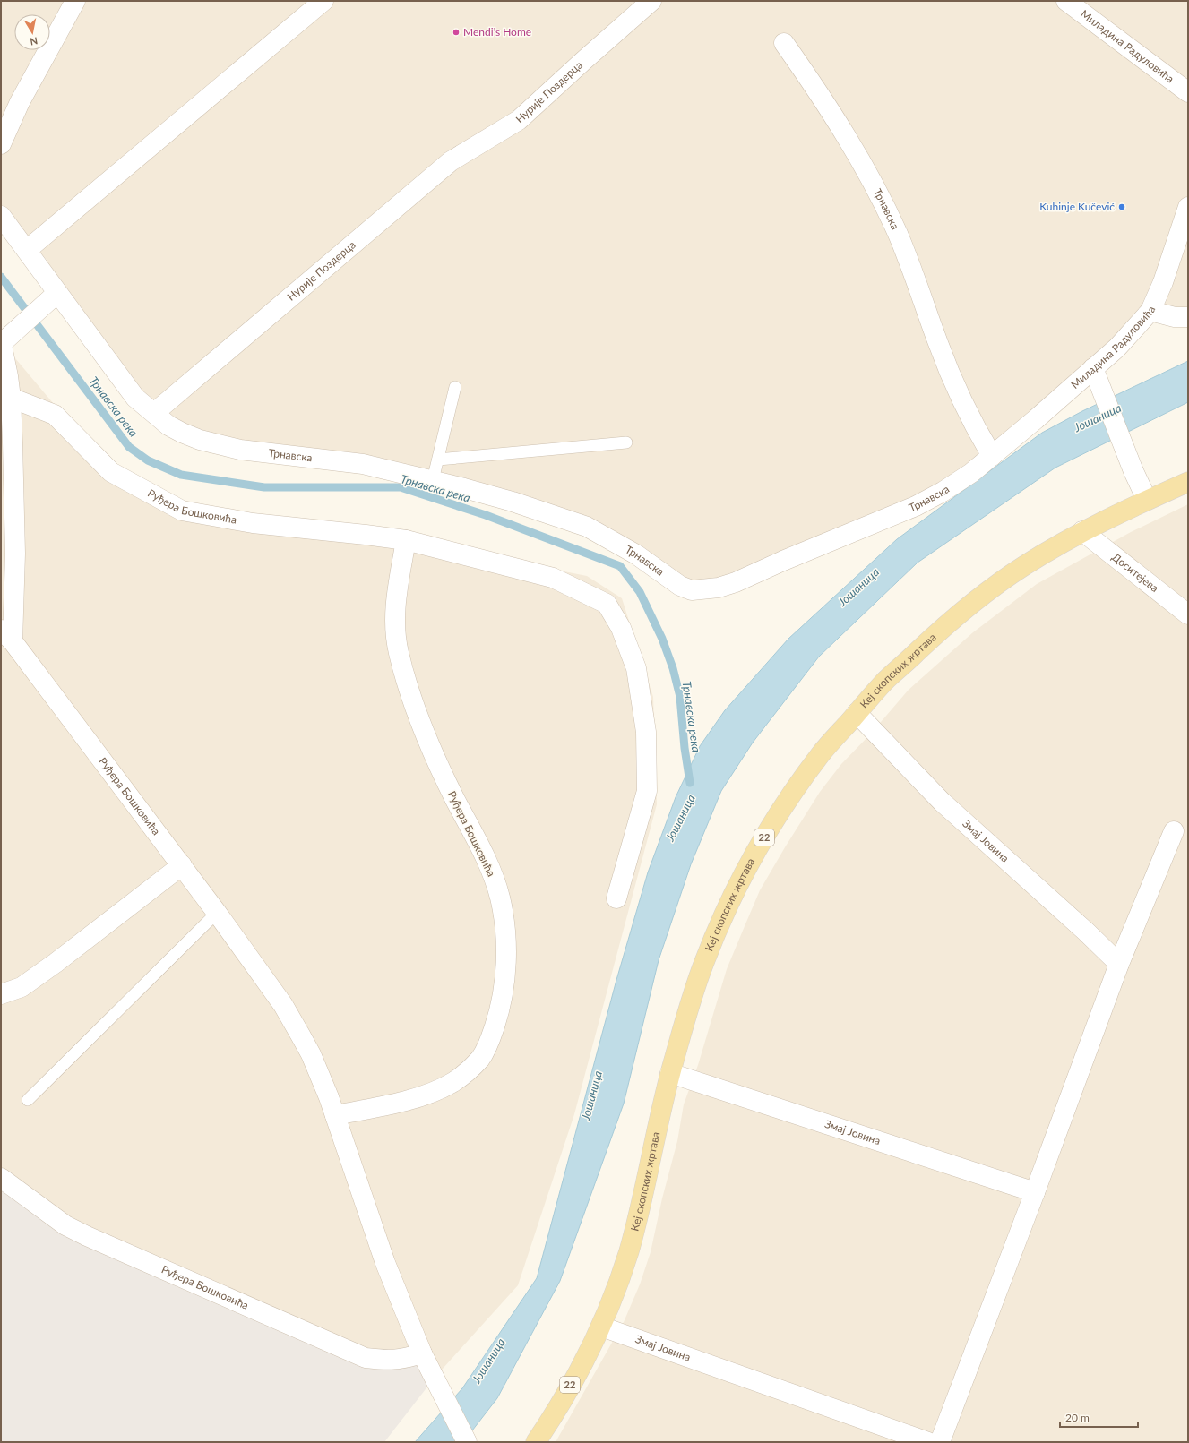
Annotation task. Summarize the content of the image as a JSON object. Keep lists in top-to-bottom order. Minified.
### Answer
{"streets":{"main road":["Кеј скопских жртава","22"],"street":["Миладина Радуловића","Нурије Поздерца","Трнавска","Руђера Бошковића","Доситејева","Змај Јовина"]},"crossings":[["Миладина Радуловића","Трнавска"],["Нурије Поздерца","Трнавска"],["Доситејева","Кеј скопских жртава"],["Кеј скопских жртава","Змај Јовина"]],"water":["Трнавска река","Јошаница"],"places":["Mendi’s Home","Kuhinje Kučević"],"scale_bar":"20 m","north":"bottom"}
